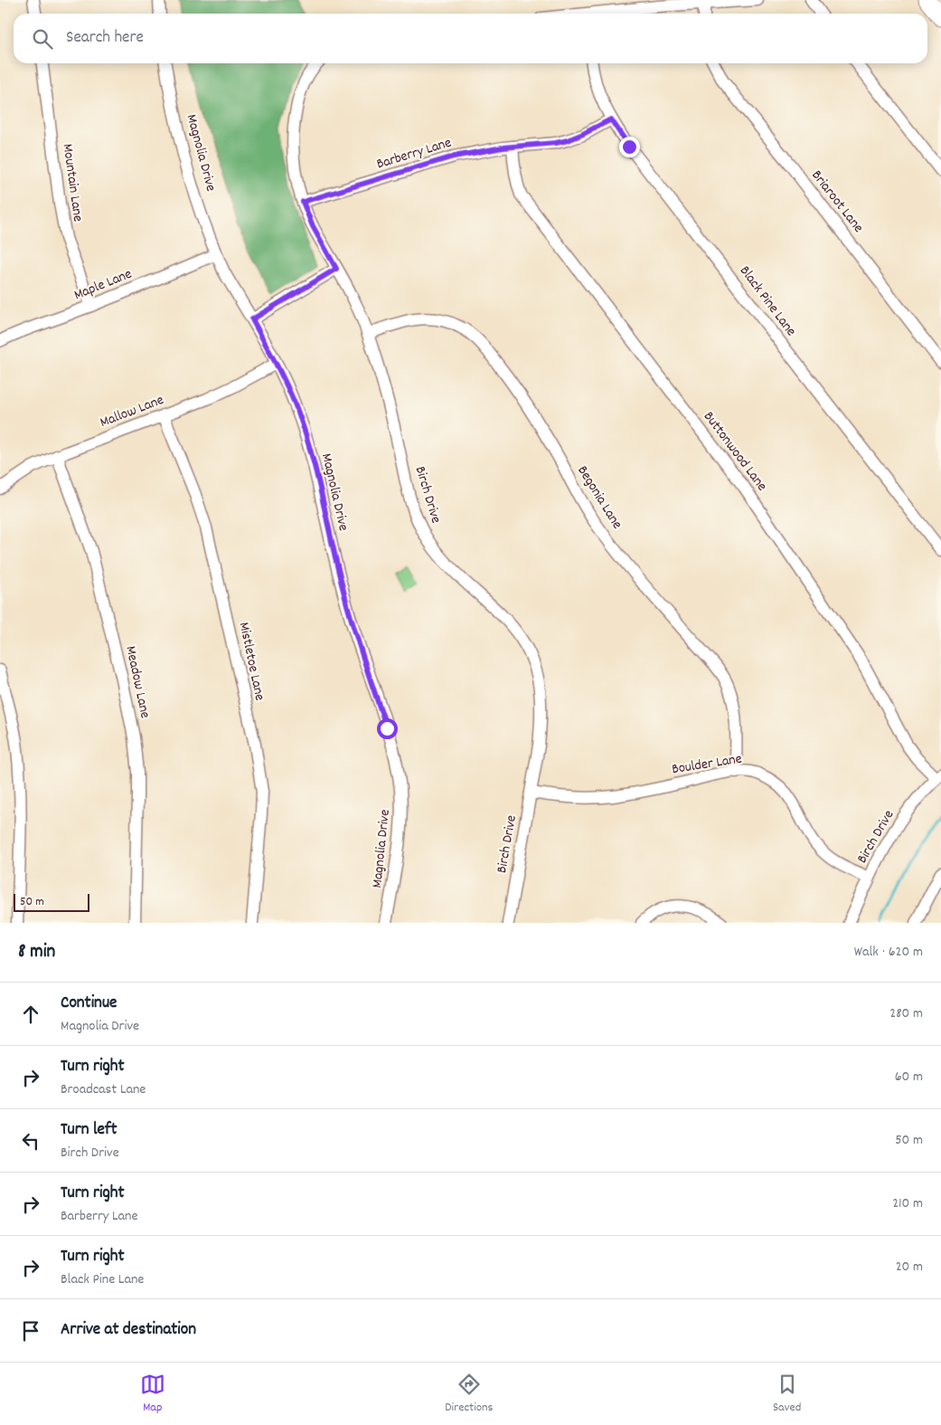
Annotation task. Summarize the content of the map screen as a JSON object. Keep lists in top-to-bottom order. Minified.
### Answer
{"streets":{"street":["Magnolia Drive","Barberry Lane","Mountain Lane","Briaroot Lane","Maple Lane","Black Pine Lane","Mallow Lane","Buttonwood Lane","Birch Drive","Begonia Lane","Mistletoe Lane","Meadow Lane","Boulder Lane"]},"crossings":[["Magnolia Drive","Maple Lane"],["Magnolia Drive","Mallow Lane"],["Barberry Lane","Black Pine Lane"],["Barberry Lane","Buttonwood Lane"],["Barberry Lane","Birch Drive"],["Mountain Lane","Maple Lane"],["Mallow Lane","Mistletoe Lane"],["Mallow Lane","Meadow Lane"],["Buttonwood Lane","Birch Drive"],["Birch Drive","Begonia Lane"],["Birch Drive","Boulder Lane"],["Begonia Lane","Boulder Lane"]],"scale_bar":"50 m","page":{"search":"Search here","scale":"50 m","heading":["8 min","Walk · 620 m"],"list":[["Continue","Magnolia Drive","280 m"],["Turn right","Broadcast Lane","60 m"],["Turn left","Birch Drive","50 m"],["Turn right","Barberry Lane","210 m"],["Turn right","Black Pine Lane","20 m"],"Arrive at destination"],"nav":["Map","Directions","Saved"]}}
